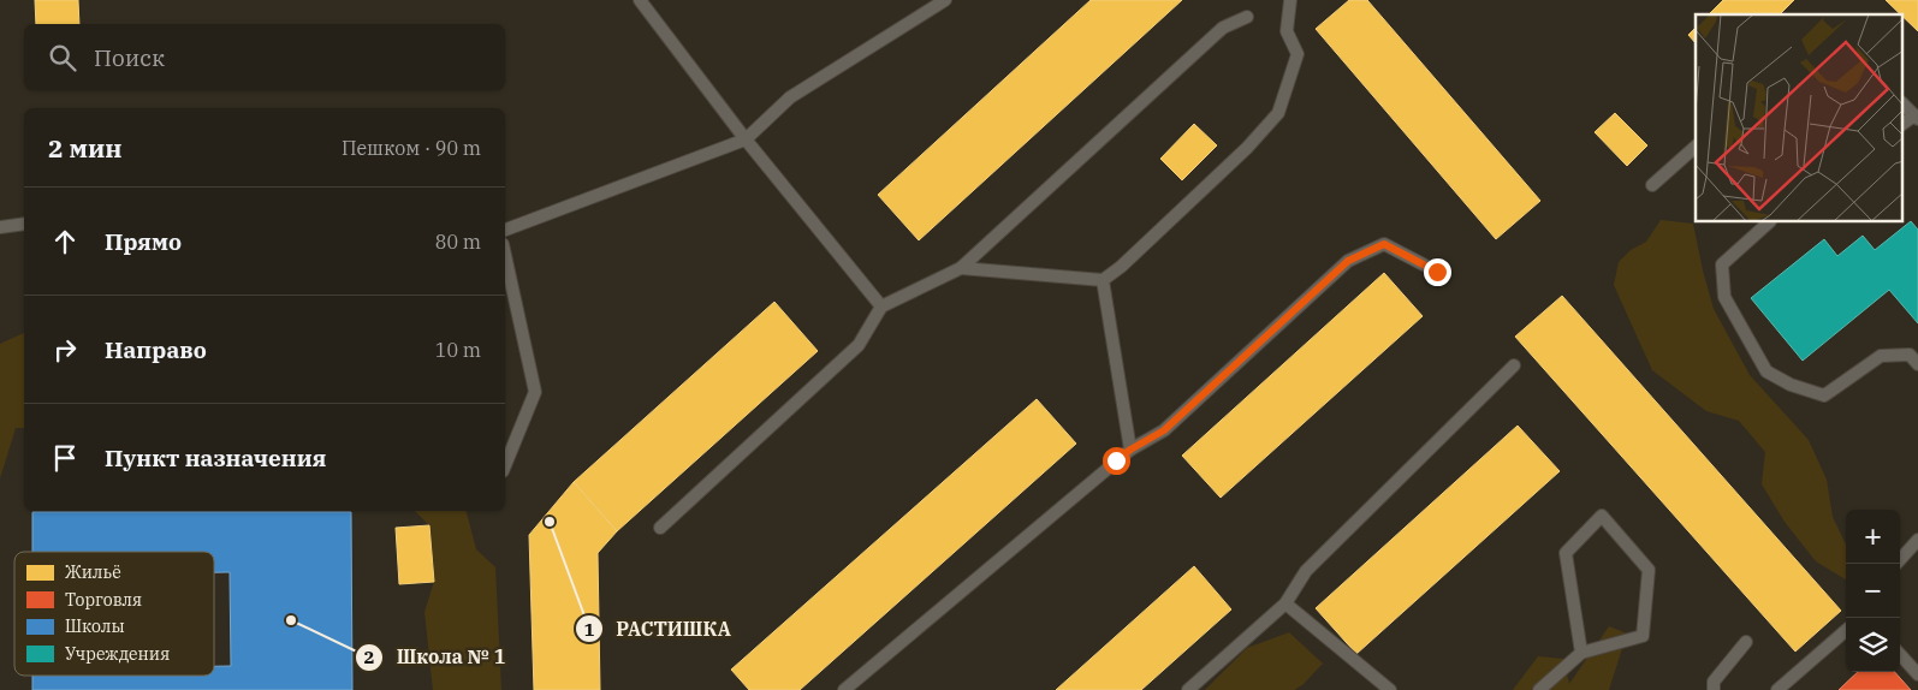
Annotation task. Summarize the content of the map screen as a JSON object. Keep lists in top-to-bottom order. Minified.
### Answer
{"places":["РАСТИШКА","Школа № 1"],"legend":["Жильё","Торговля","Школы","Учреждения"],"page":{"search":"Поиск","heading":["2 мин","Пешком · 90 m"],"list":[["Прямо","80 m"],["Направо","10 m"],"Пункт назначения"],"map_buttons":["+","−"]}}
